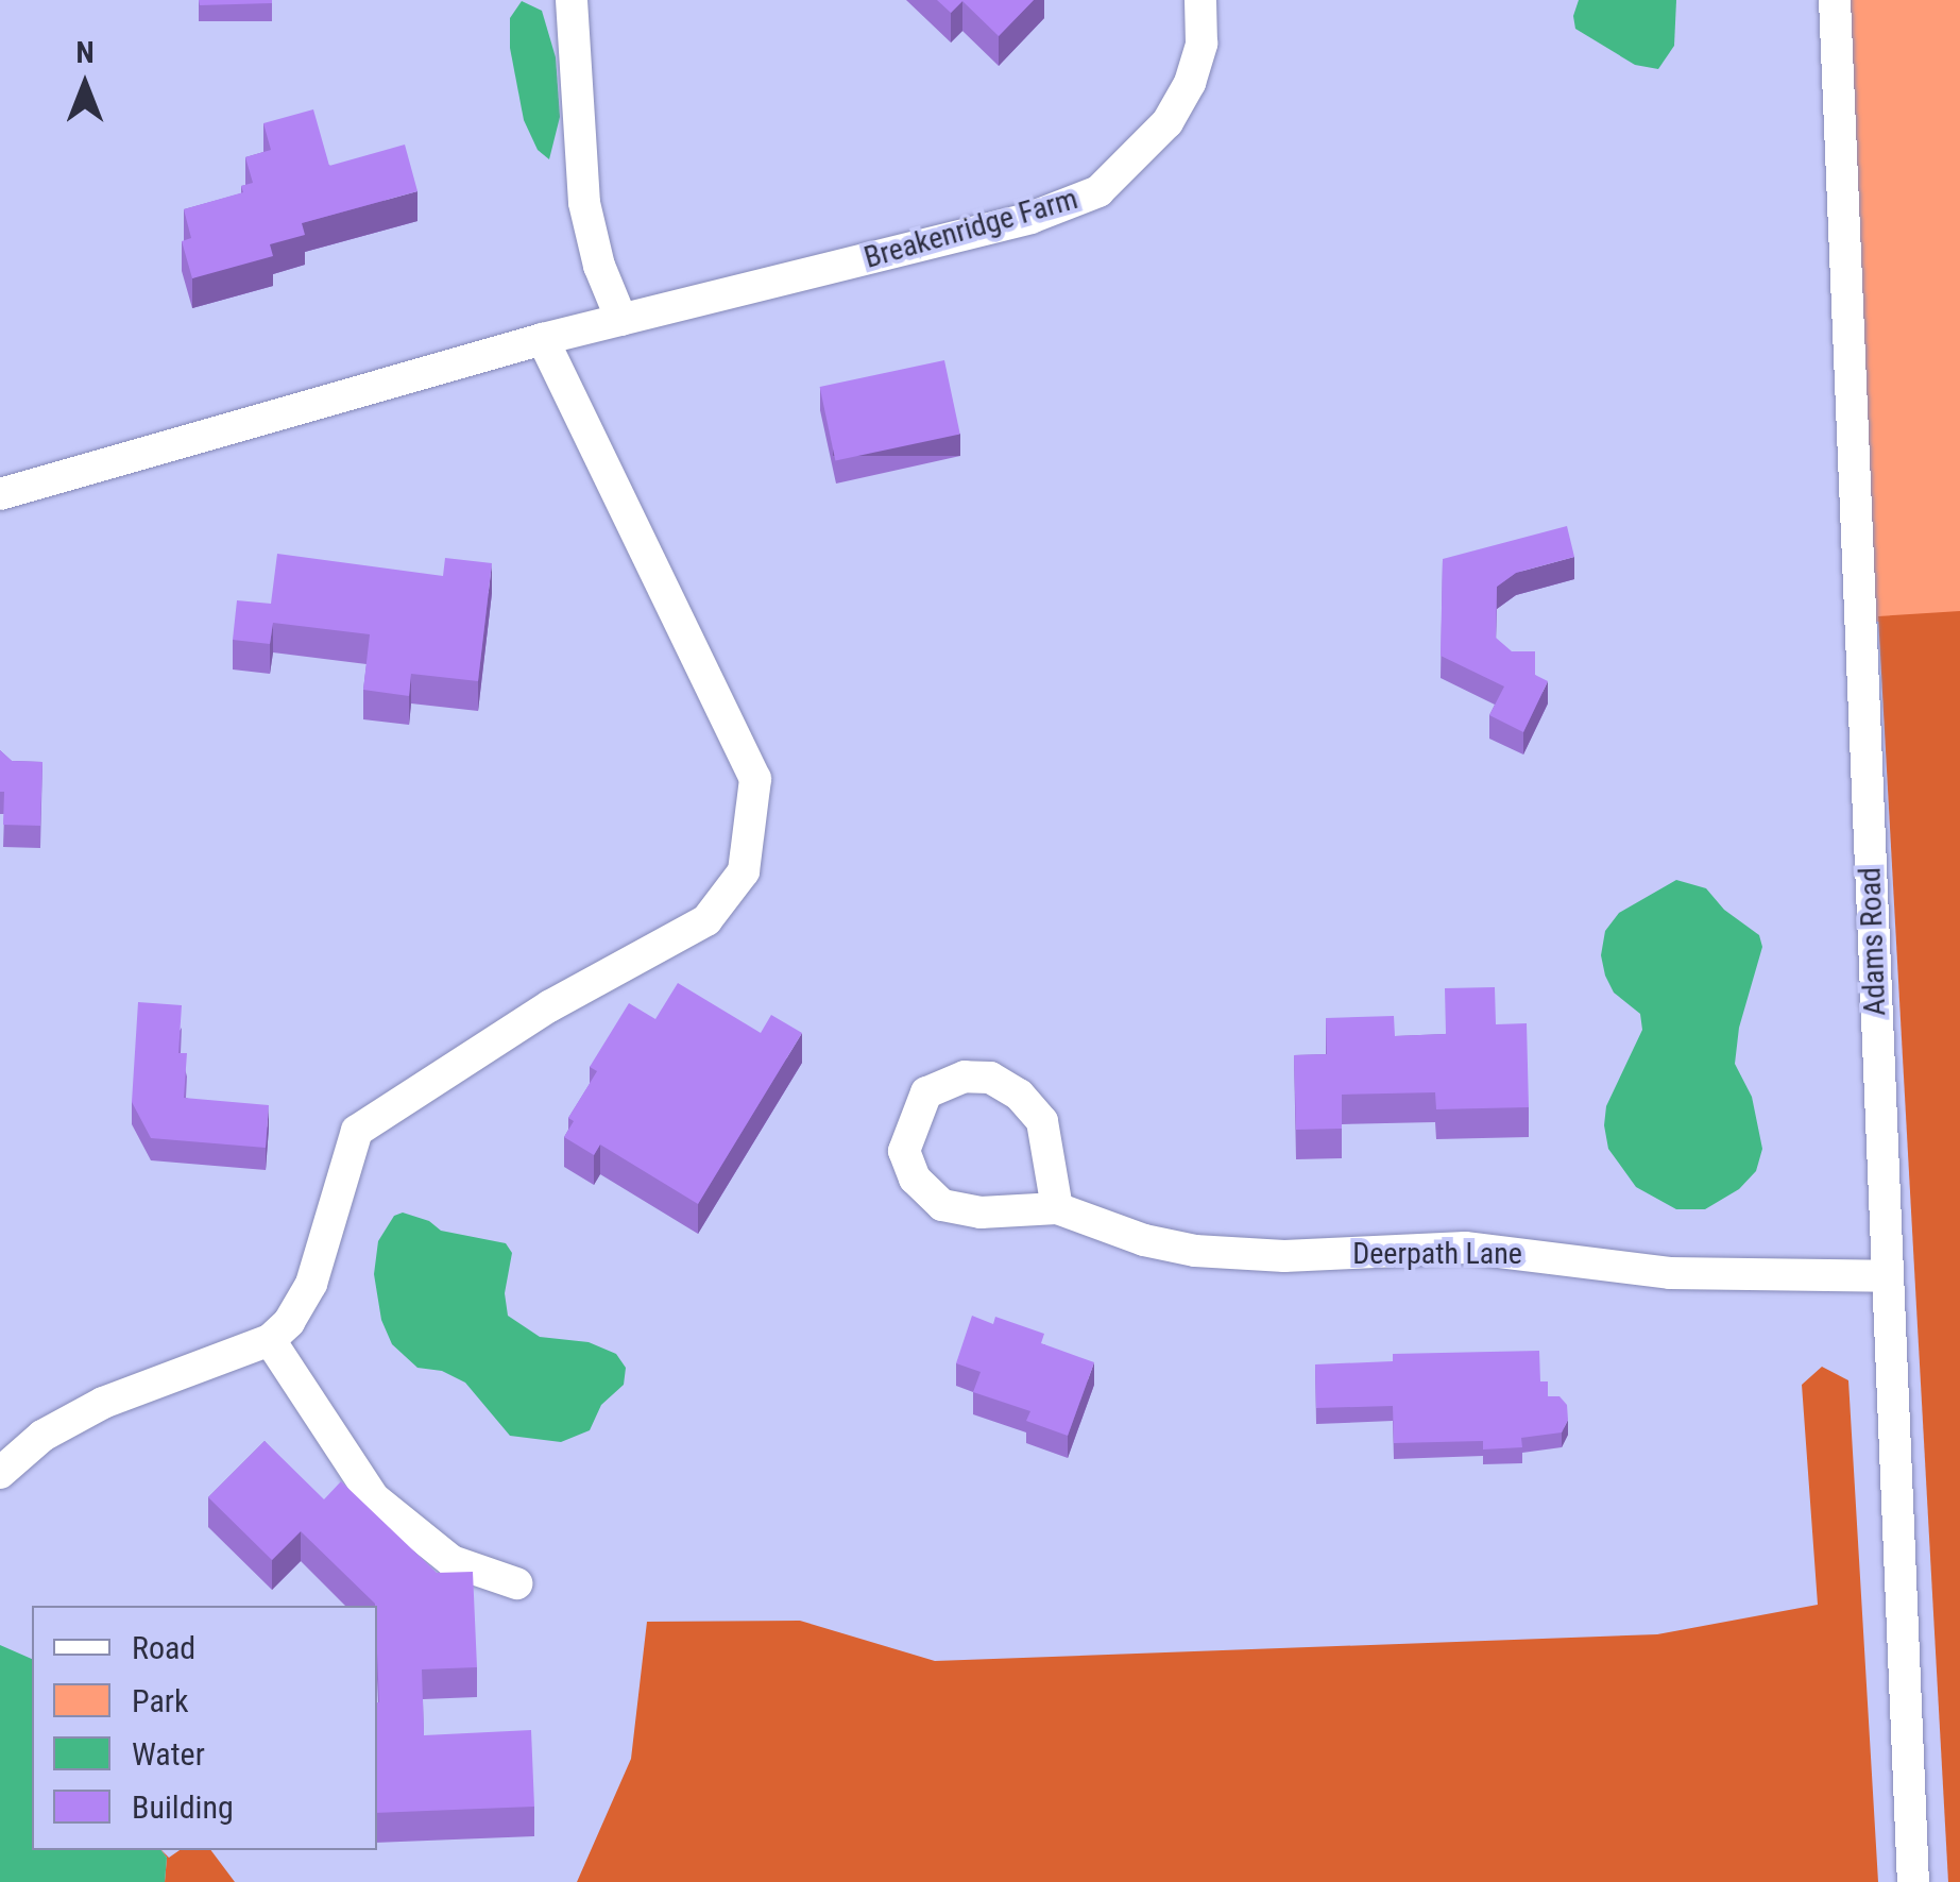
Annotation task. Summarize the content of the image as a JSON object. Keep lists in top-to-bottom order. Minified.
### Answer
{"streets":{"street":["Breakenridge Farm","Adams Road","Deerpath Lane"]},"crossings":[["Adams Road","Deerpath Lane"]],"legend":["Road","Park","Water","Building"],"north":"top"}
